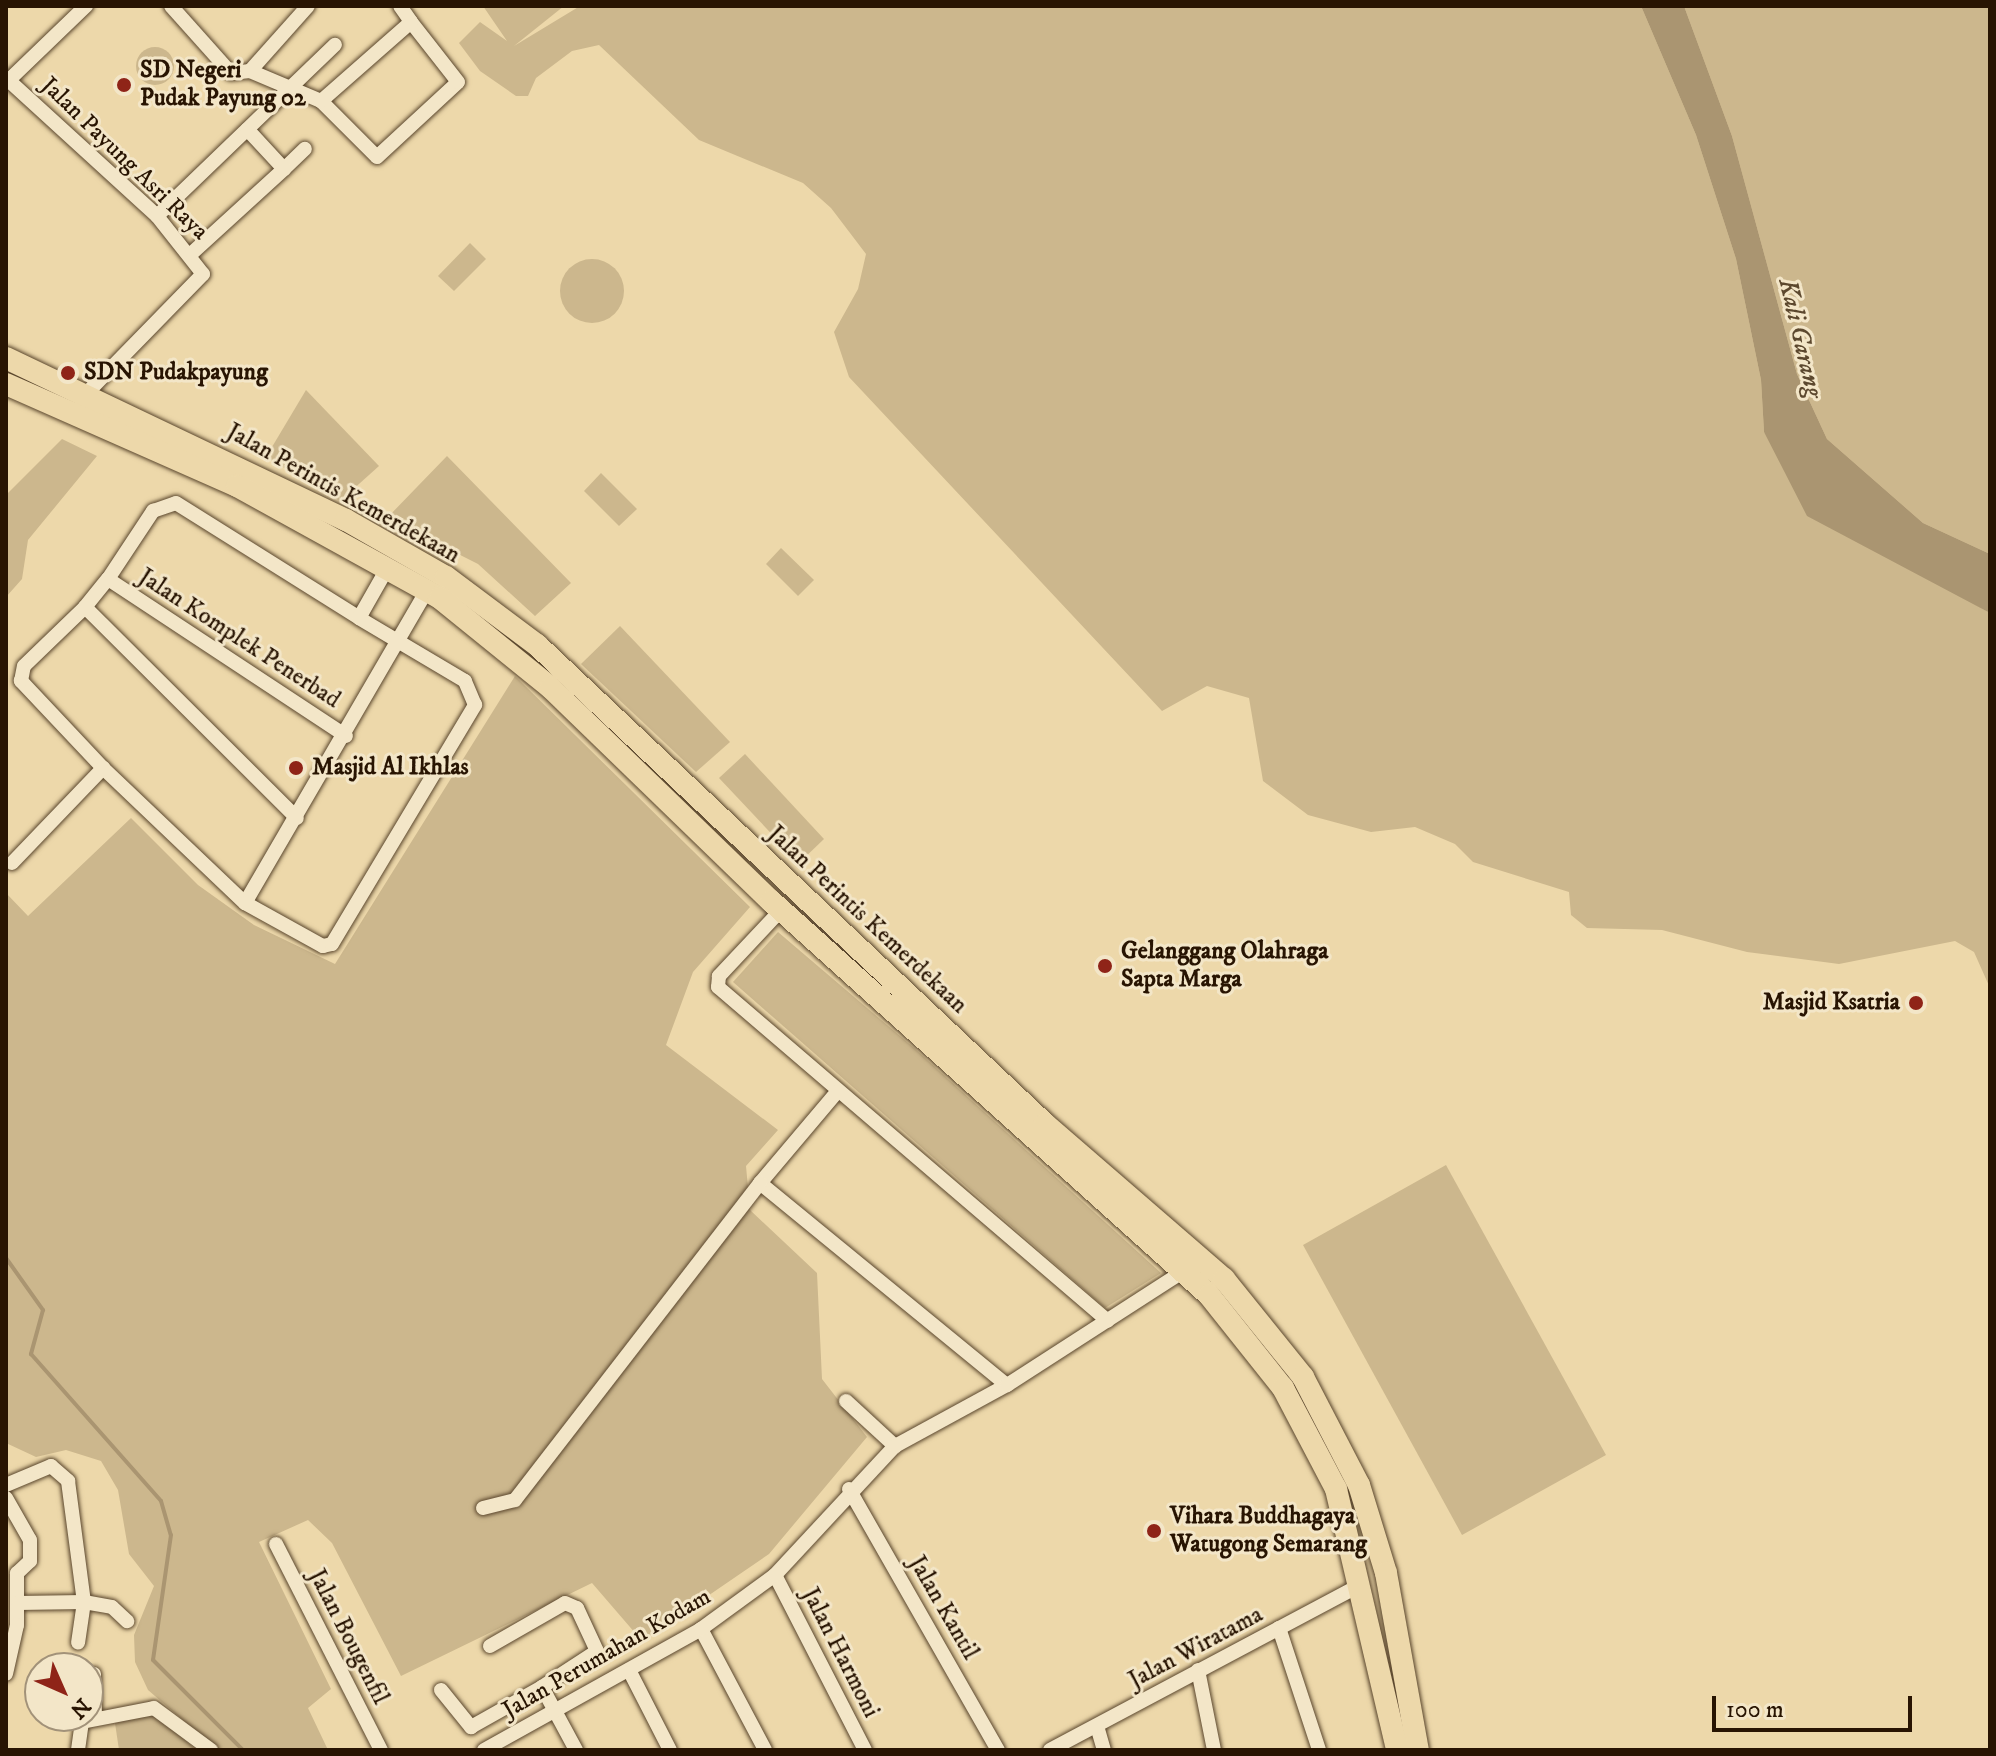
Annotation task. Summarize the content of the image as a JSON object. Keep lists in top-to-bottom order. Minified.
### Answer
{"streets":{"highway":["Jalan Perintis Kemerdekaan"],"street":["Jalan Payung Asri Raya","Jalan Komplek Penerbad","Jalan Kantil","Jalan Bougenfil","Jalan Wiratama","Jalan Harmoni","Jalan Perumahan Kodam"]},"crossings":[["Jalan Payung Asri Raya","Jalan Perintis Kemerdekaan"],["Jalan Perintis Kemerdekaan","Jalan Komplek Penerbad"],["Jalan Perintis Kemerdekaan","Jalan Wiratama"],["Jalan Perintis Kemerdekaan","Jalan Perumahan Kodam"],["Jalan Kantil","Jalan Perumahan Kodam"],["Jalan Harmoni","Jalan Perumahan Kodam"]],"water":["Kali Garang"],"places":["SD Negeri Pudak Payung 02","SDN Pudakpayung","Masjid Al Ikhlas","Gelanggang Olahraga Sapta Marga","Masjid Ksatria","Vihara Buddhagaya Watugong Semarang"],"scale_bar":"100 m","north":"bottom right"}
